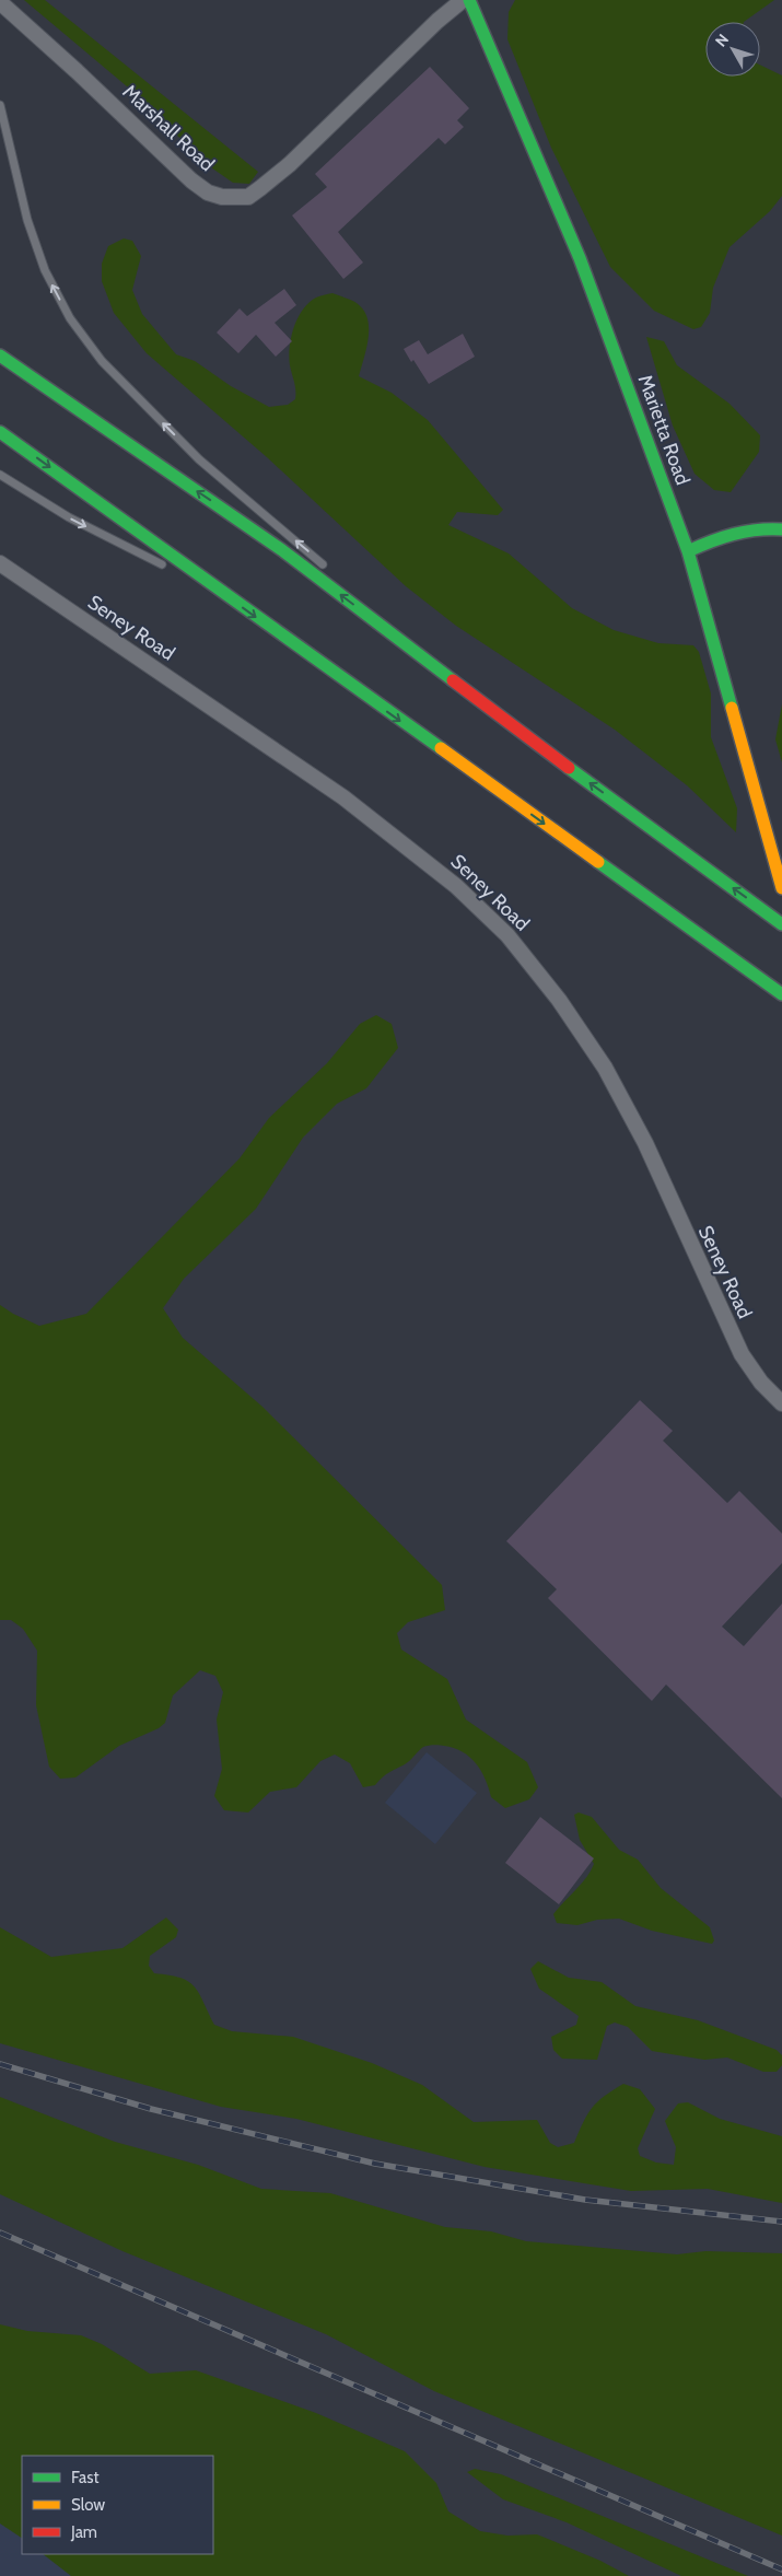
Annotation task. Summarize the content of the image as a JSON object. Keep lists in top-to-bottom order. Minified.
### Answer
{"streets":{"main road":["Marietta Road"],"street":["Marshall Road","Seney Road"]},"legend":["Fast","Slow","Jam"],"north":"top left"}
